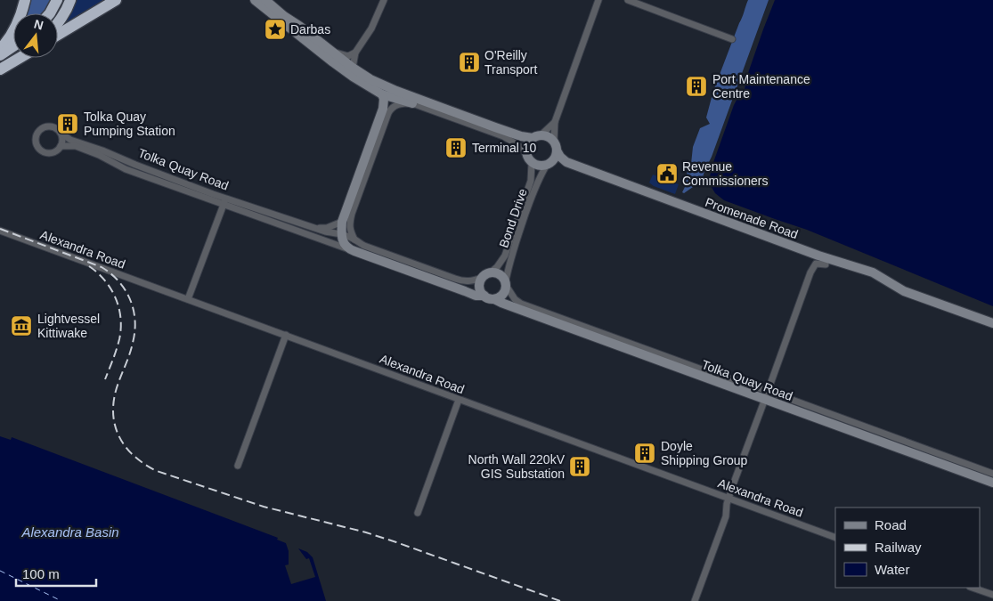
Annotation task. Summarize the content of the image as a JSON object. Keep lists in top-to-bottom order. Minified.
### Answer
{"streets":{"street":["Tolka Quay Road","Bond Drive","Promenade Road","Alexandra Road"]},"crossings":[["Tolka Quay Road","Bond Drive"],["Bond Drive","Promenade Road"]],"water":["Alexandra Basin"],"places":{"place":["Darbas"],"building":["O'Reilly Transport","Port Maintenance Centre","Tolka Quay Pumping Station","Terminal 10","Doyle Shipping Group","North Wall 220kV GIS Substation"],"public building":["Revenue Commissioners"],"museum":["Lightvessel Kittiwake"]},"legend":["Road","Railway","Water"],"scale_bar":"100 m","north":"top"}
